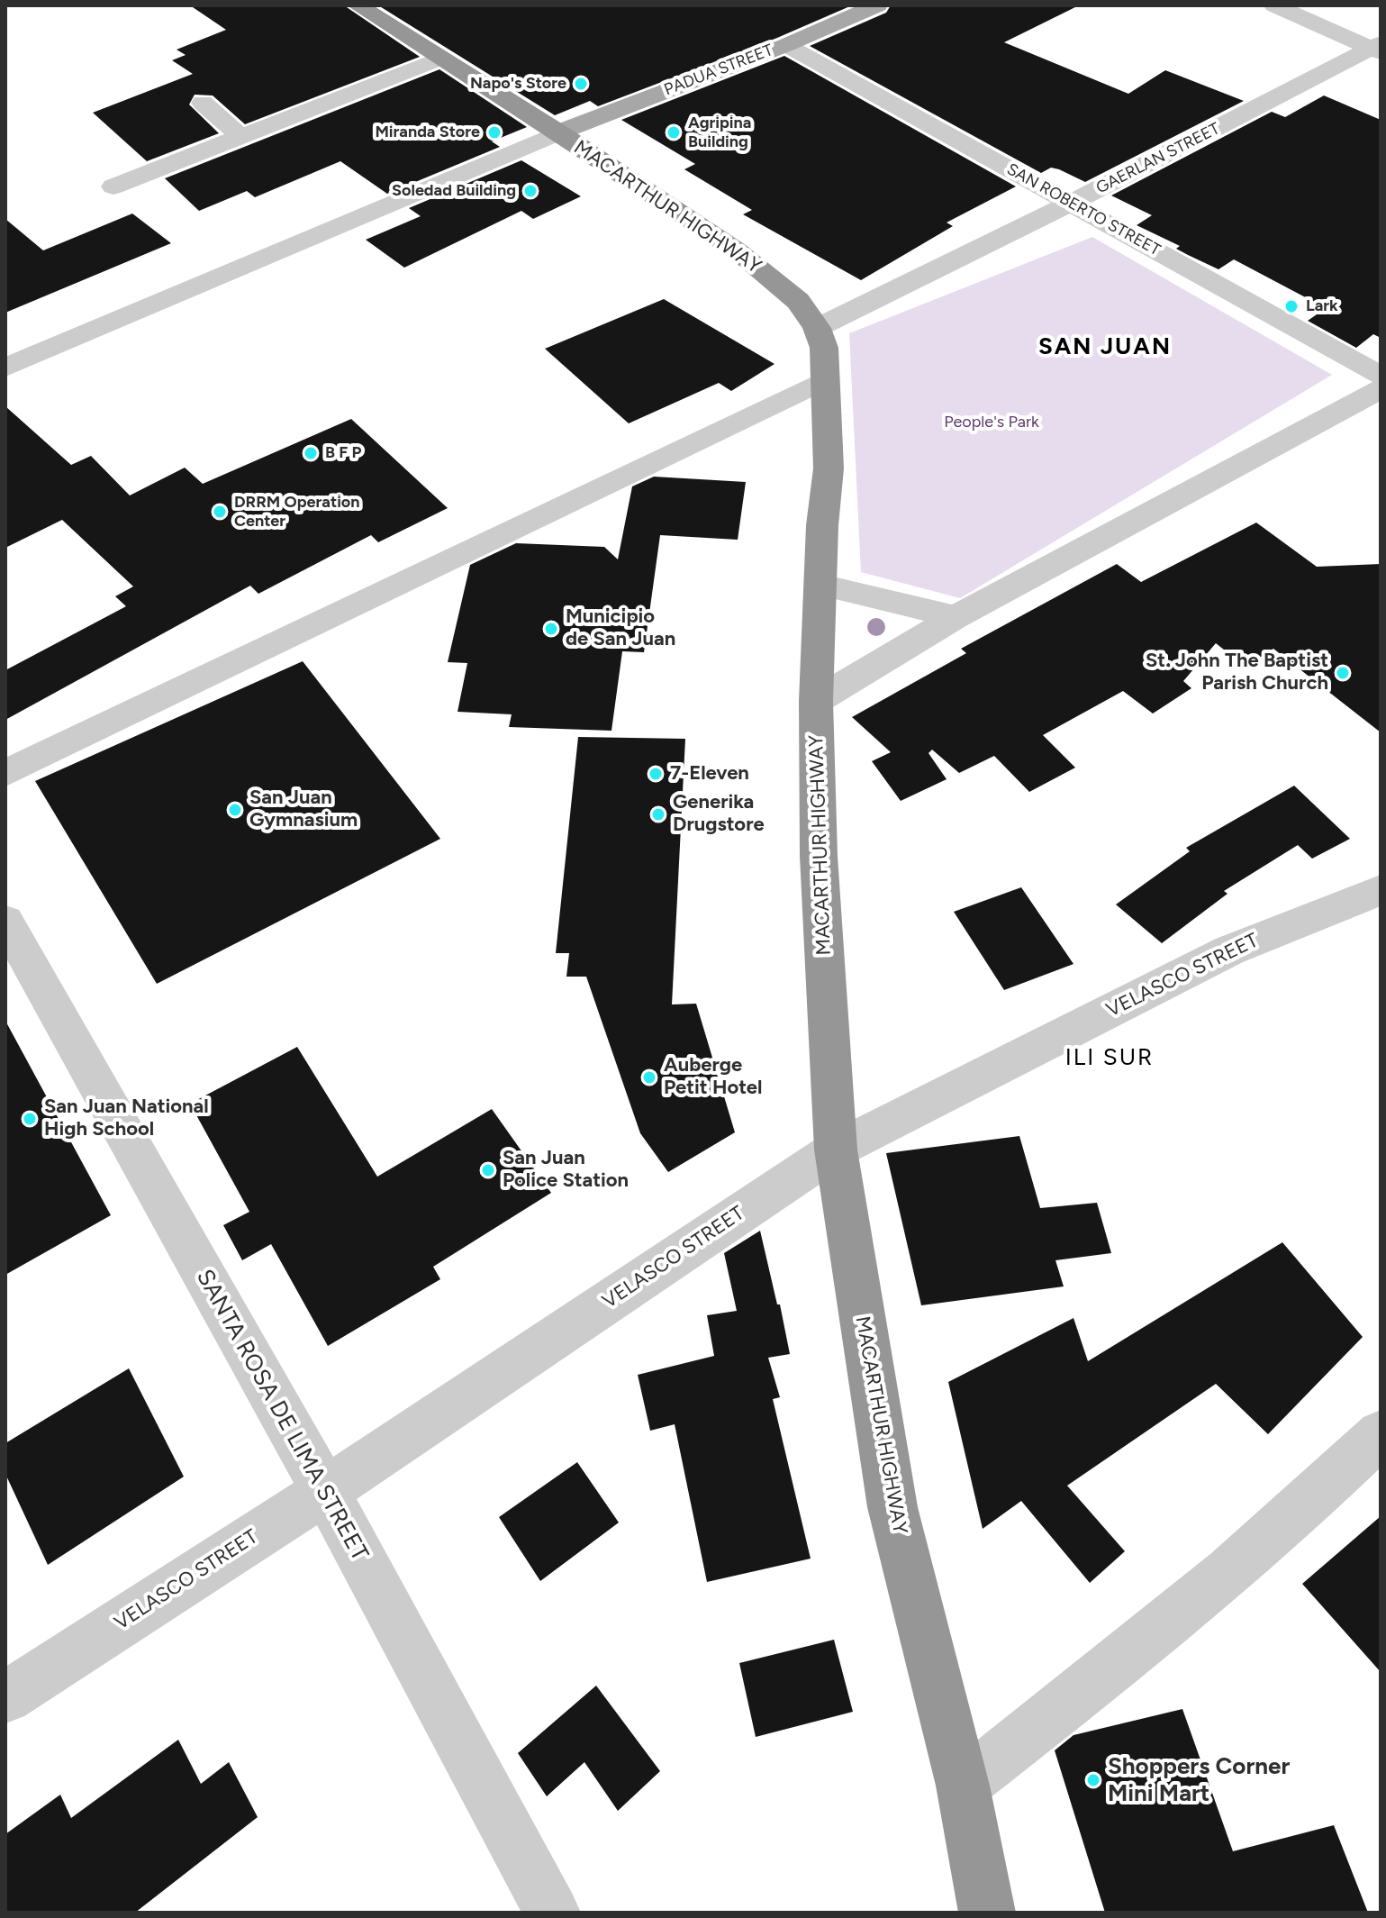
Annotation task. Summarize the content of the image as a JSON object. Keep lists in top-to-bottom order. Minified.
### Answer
{"streets":{"highway":["MACARTHUR HIGHWAY"],"main road":["PADUA STREET"],"street":["GAERLAN STREET","SAN ROBERTO STREET","VELASCO STREET","SANTA ROSA DE LIMA STREET"]},"crossings":[["PADUA STREET","MACARTHUR HIGHWAY"],["PADUA STREET","SAN ROBERTO STREET"],["GAERLAN STREET","MACARTHUR HIGHWAY"],["GAERLAN STREET","SAN ROBERTO STREET"],["MACARTHUR HIGHWAY","VELASCO STREET"],["VELASCO STREET","SANTA ROSA DE LIMA STREET"]],"districts":["SAN JUAN","ILI SUR"],"parks":["People's Park"],"places":["Napo's Store","Miranda Store","Agripina Building","Soledad Building","Lark","B F P","DRRM Operation Center","Municipio de San Juan","St. John The Baptist Parish Church","7-Eleven","San Juan Gymnasium","Generika Drugstore","Auberge Petit Hotel","San Juan National High School","San Juan Police Station","Shoppers Corner Mini Mart"]}
